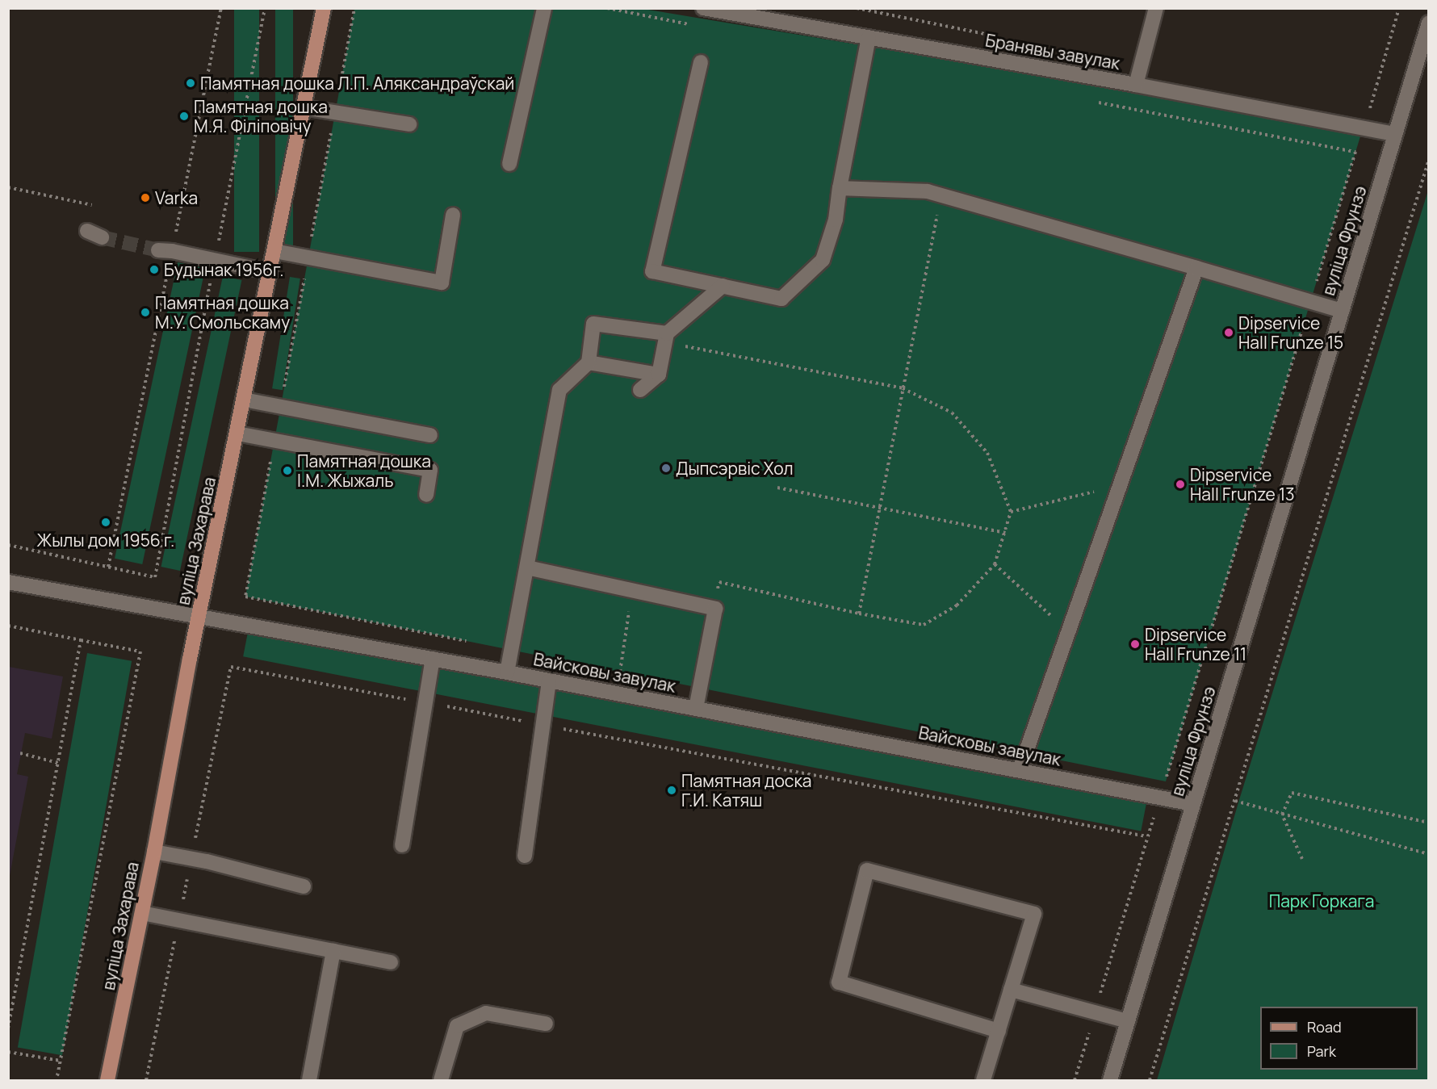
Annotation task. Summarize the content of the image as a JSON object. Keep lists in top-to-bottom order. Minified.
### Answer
{"streets":{"main road":["вуліца Захарава"],"street":["Бранявы завулак","вуліца Фрунзэ","Вайсковы завулак"]},"crossings":[["Бранявы завулак","вуліца Фрунзэ"],["вуліца Фрунзэ","Вайсковы завулак"],["вуліца Захарава","Вайсковы завулак"]],"parks":["Парк Горкага"],"places":["Памятная дошка Л.П. Аляксандраўскай","Памятная дошка М.Я. Філіповічу","Varka","Будынак 1956г.","Памятная дошка М.У. Смольскаму","Dipservice Hall Frunze 15","Дыпсэрвіс Хол","Памятная дошка І.М. Жыжаль","Dipservice Hall Frunze 13","Жылы дом 1956 г.","Dipservice Hall Frunze 11","Памятная доска Г.И. Катяш"],"legend":["Road","Park"]}
